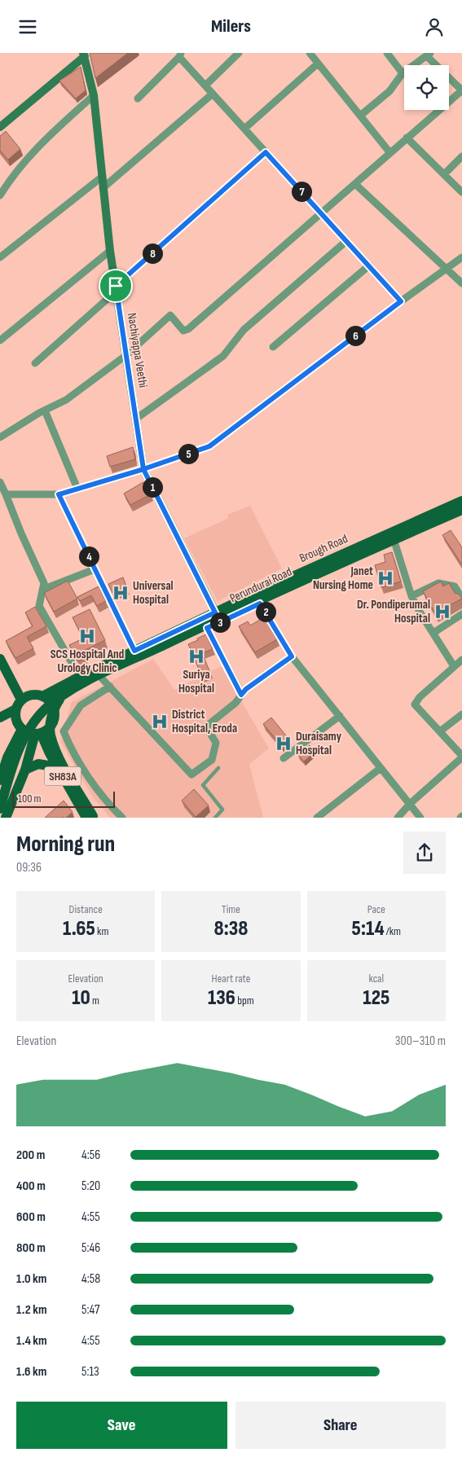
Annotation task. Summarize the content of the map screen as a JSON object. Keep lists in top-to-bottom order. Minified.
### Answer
{"streets":{"main road":["Brough Road","Perundurai Road","SH83A"],"street":["Nachiyappa Veethi"]},"crossings":[["Nachiyappa Veethi","Brough Road"],["Brough Road","Perundurai Road"],["Brough Road","SH83A"]],"places":{"hospital":["Janet Nursing Home","Universal Hospital","Dr. Pondiperumal Hospital","SCS Hospital And Urology Clinic","Suriya Hospital","District Hospital, Eroda","Duraisamy Hospital"]},"scale_bar":"100 m","page":{"header":"Milers","pins":["7","8","6","5","1","4","2","3"],"scale":"100 m","heading":["Morning run","09:36"],"stats":[["Distance","1.65 km"],["Time","8:38"],["Pace","5:14 /km"],["Elevation","10 m"],["Heart rate","136 bpm"],["kcal","125"]],"chart":["Elevation","300–310 m"],"list":[{"name":"200 m","note":"4:56"},{"name":"400 m","note":"5:20"},{"name":"600 m","note":"4:55"},{"name":"800 m","note":"5:46"},{"name":"1.0 km","note":"4:58"},{"name":"1.2 km","note":"5:47"},{"name":"1.4 km","note":"4:55"},{"name":"1.6 km","note":"5:13"}],"buttons":["Save","Share"]}}
